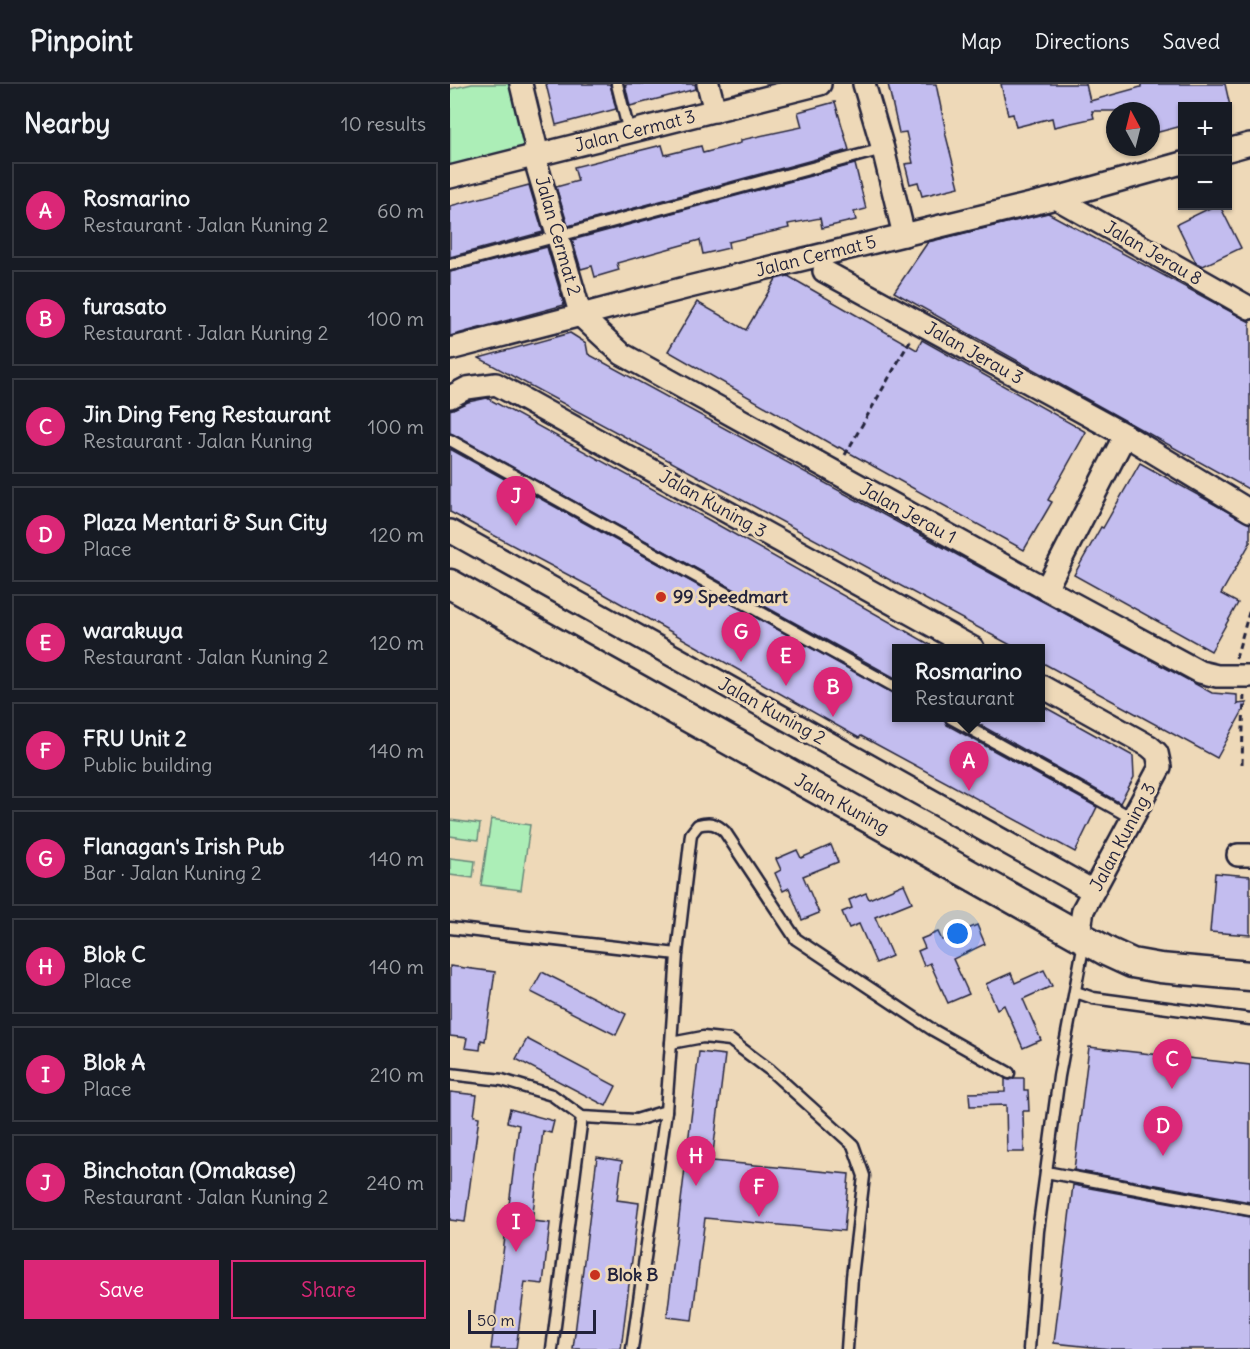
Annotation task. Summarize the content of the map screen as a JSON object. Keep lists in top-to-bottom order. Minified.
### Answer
{"streets":{"street":["Jalan Cermat 3","Jalan Cermat 2","Jalan Jerau 8","Jalan Cermat 5","Jalan Jerau 3","Jalan Kuning 3","Jalan Jerau 1","Jalan Kuning 2","Jalan Kuning"]},"crossings":[["Jalan Cermat 3","Jalan Cermat 2"],["Jalan Cermat 2","Jalan Cermat 5"],["Jalan Cermat 2","Jalan Jerau 1"],["Jalan Jerau 8","Jalan Cermat 5"],["Jalan Cermat 5","Jalan Jerau 1"],["Jalan Kuning 3","Jalan Kuning 2"],["Jalan Kuning 3","Jalan Kuning"]],"places":["99 Speedmart","Blok B"],"scale_bar":"50 m","north":"top","page":{"header":"Pinpoint","nav":["Map","Directions","Saved"],"heading":["Nearby","10 results"],"map_buttons":["+","−"],"list":[{"mark":"A","name":"Rosmarino","note":"Restaurant · Jalan Kuning 2","value":"60 m"},{"mark":"B","name":"furasato","note":"Restaurant · Jalan Kuning 2","value":"100 m"},{"mark":"C","name":"Jin Ding Feng Restaurant","note":"Restaurant · Jalan Kuning","value":"100 m"},{"mark":"D","name":"Plaza Mentari & Sun City","note":"Place","value":"120 m"},{"mark":"E","name":"warakuya","note":"Restaurant · Jalan Kuning 2","value":"120 m"},{"mark":"F","name":"FRU Unit 2","note":"Public building","value":"140 m"},{"mark":"G","name":"Flanagan's Irish Pub","note":"Bar · Jalan Kuning 2","value":"140 m"},{"mark":"H","name":"Blok C","note":"Place","value":"140 m"},{"mark":"I","name":"Blok A","note":"Place","value":"210 m"},{"mark":"J","name":"Binchotan (Omakase)","note":"Restaurant · Jalan Kuning 2","value":"240 m"}],"pins":["J","G","E","B","A","C","D","H","F","I"],"popup":["Rosmarino","Restaurant"],"buttons":["Save","Share"],"scale":"50 m"}}
